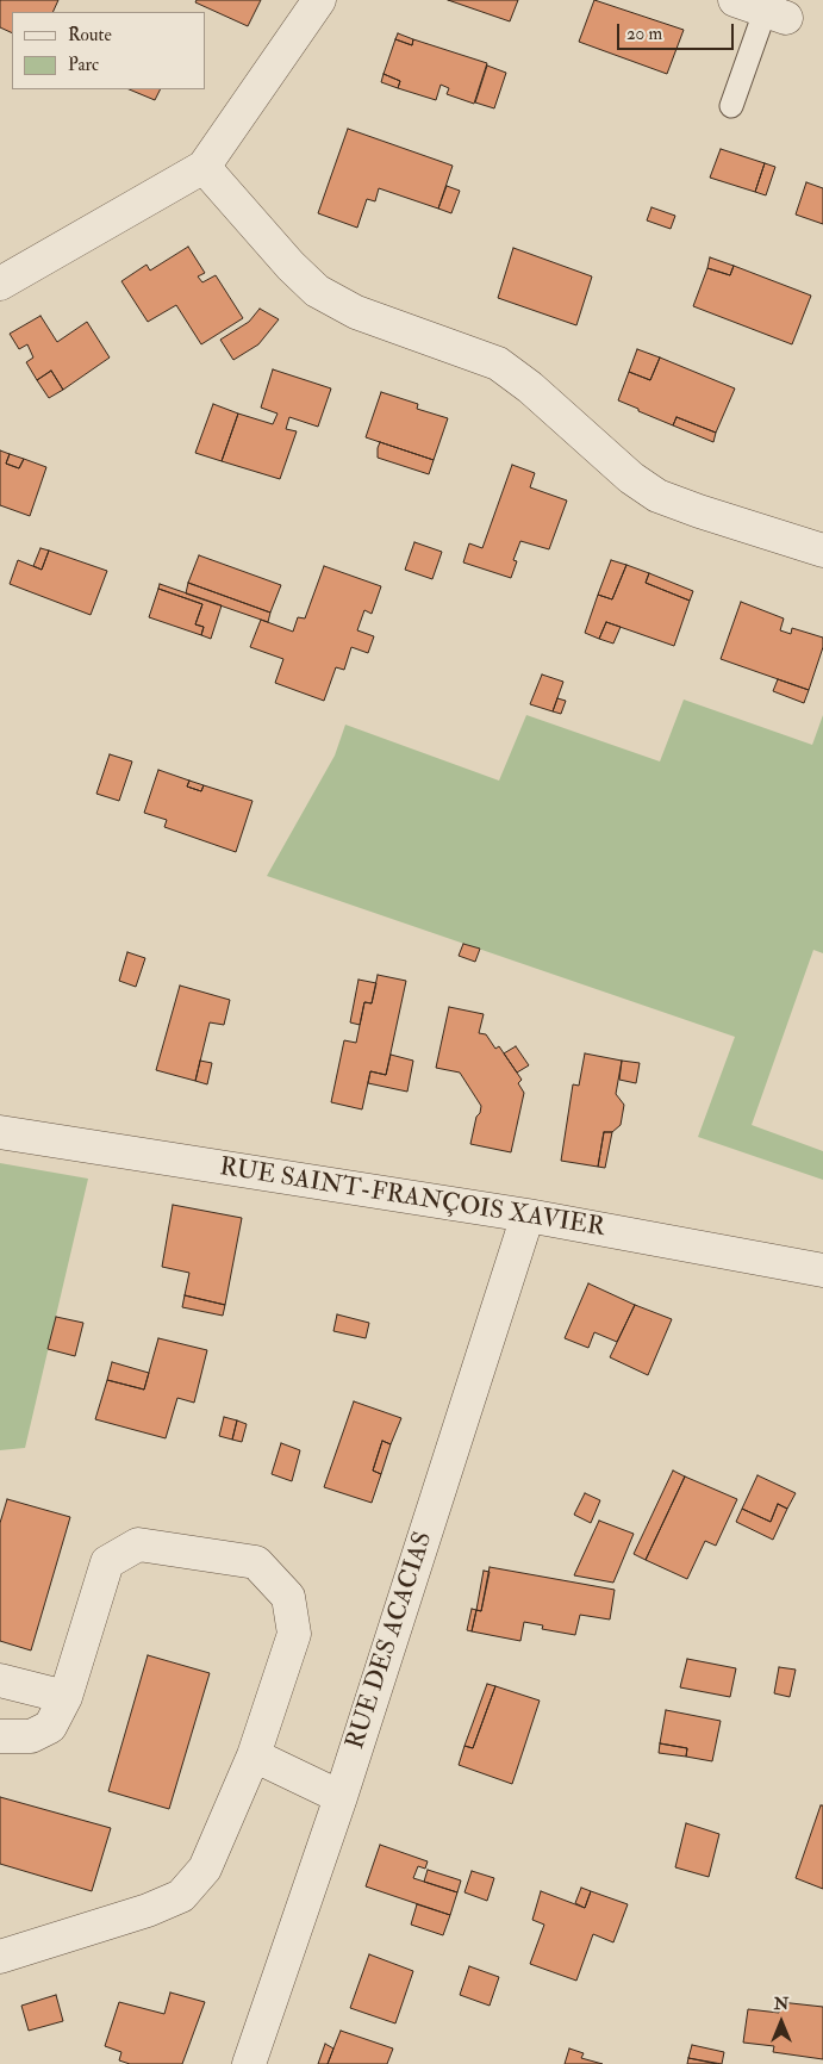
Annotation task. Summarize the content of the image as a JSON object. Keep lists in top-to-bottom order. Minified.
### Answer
{"streets":{"street":["RUE SAINT-FRANÇOIS XAVIER","RUE DES ACACIAS"]},"crossings":[["RUE SAINT-FRANÇOIS XAVIER","RUE DES ACACIAS"]],"legend":["Route","Parc"],"scale_bar":"20 m","north":"top"}
